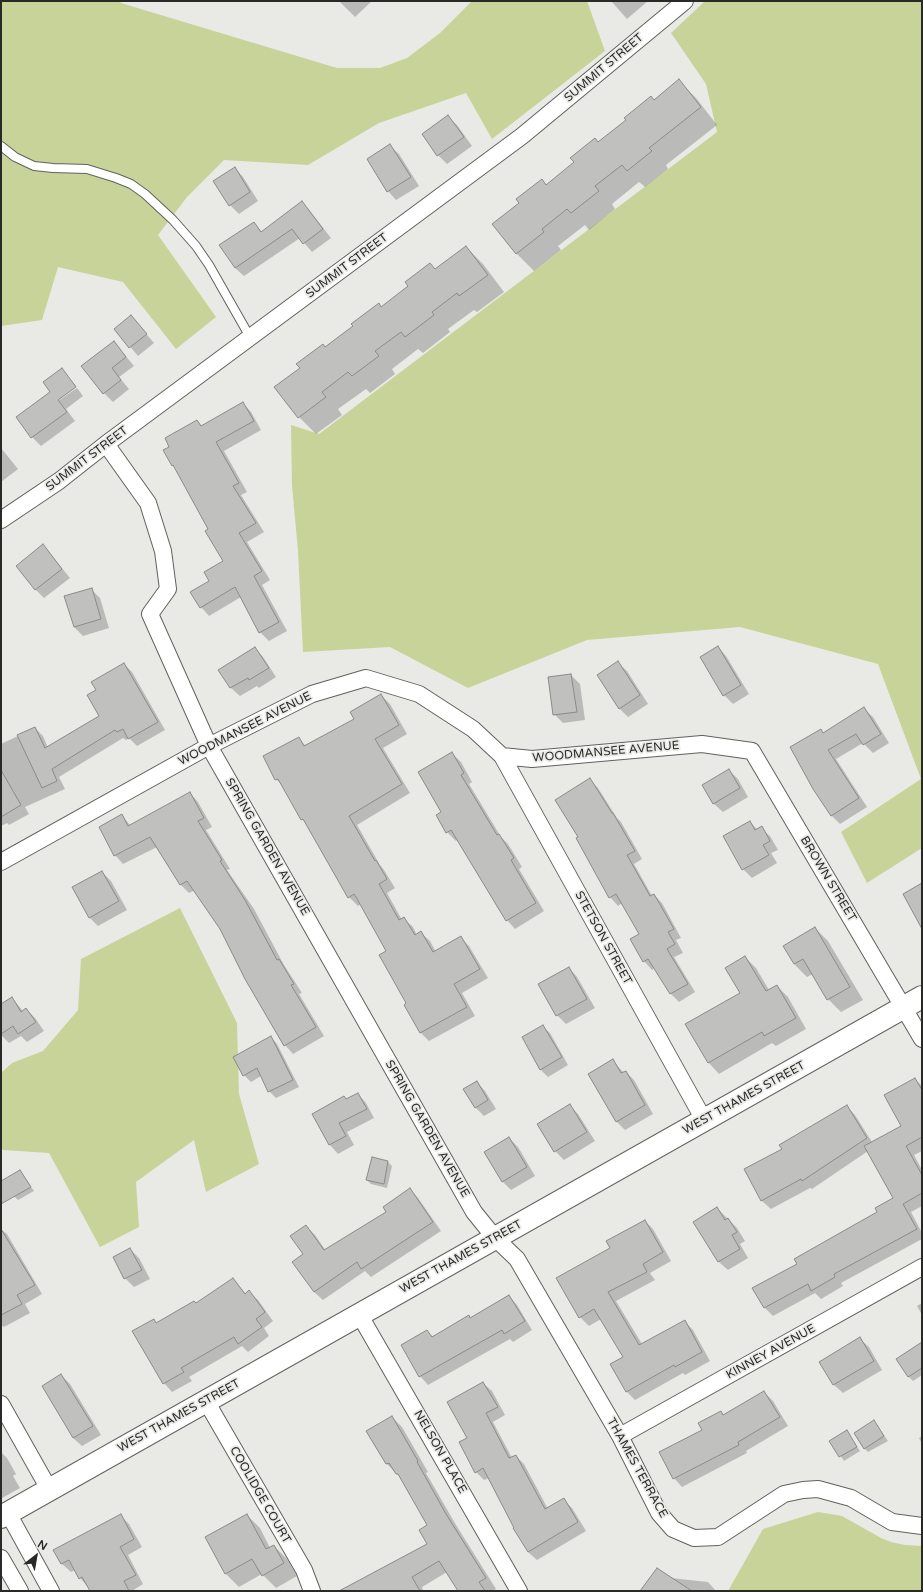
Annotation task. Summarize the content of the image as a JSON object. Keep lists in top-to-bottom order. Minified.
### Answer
{"streets":{"main road":["WEST THAMES STREET"],"street":["SUMMIT STREET","WOODMANSEE AVENUE","SPRING GARDEN AVENUE","BROWN STREET","STETSON STREET","KINNEY AVENUE","NELSON PLACE","THAMES TERRACE","COOLIDGE COURT"]},"crossings":[["SUMMIT STREET","SPRING GARDEN AVENUE"],["WOODMANSEE AVENUE","SPRING GARDEN AVENUE"],["WOODMANSEE AVENUE","BROWN STREET"],["WOODMANSEE AVENUE","STETSON STREET"],["SPRING GARDEN AVENUE","WEST THAMES STREET"],["SPRING GARDEN AVENUE","THAMES TERRACE"],["BROWN STREET","WEST THAMES STREET"],["STETSON STREET","WEST THAMES STREET"],["WEST THAMES STREET","NELSON PLACE"],["WEST THAMES STREET","THAMES TERRACE"],["WEST THAMES STREET","COOLIDGE COURT"],["KINNEY AVENUE","THAMES TERRACE"]],"north":"top right"}
